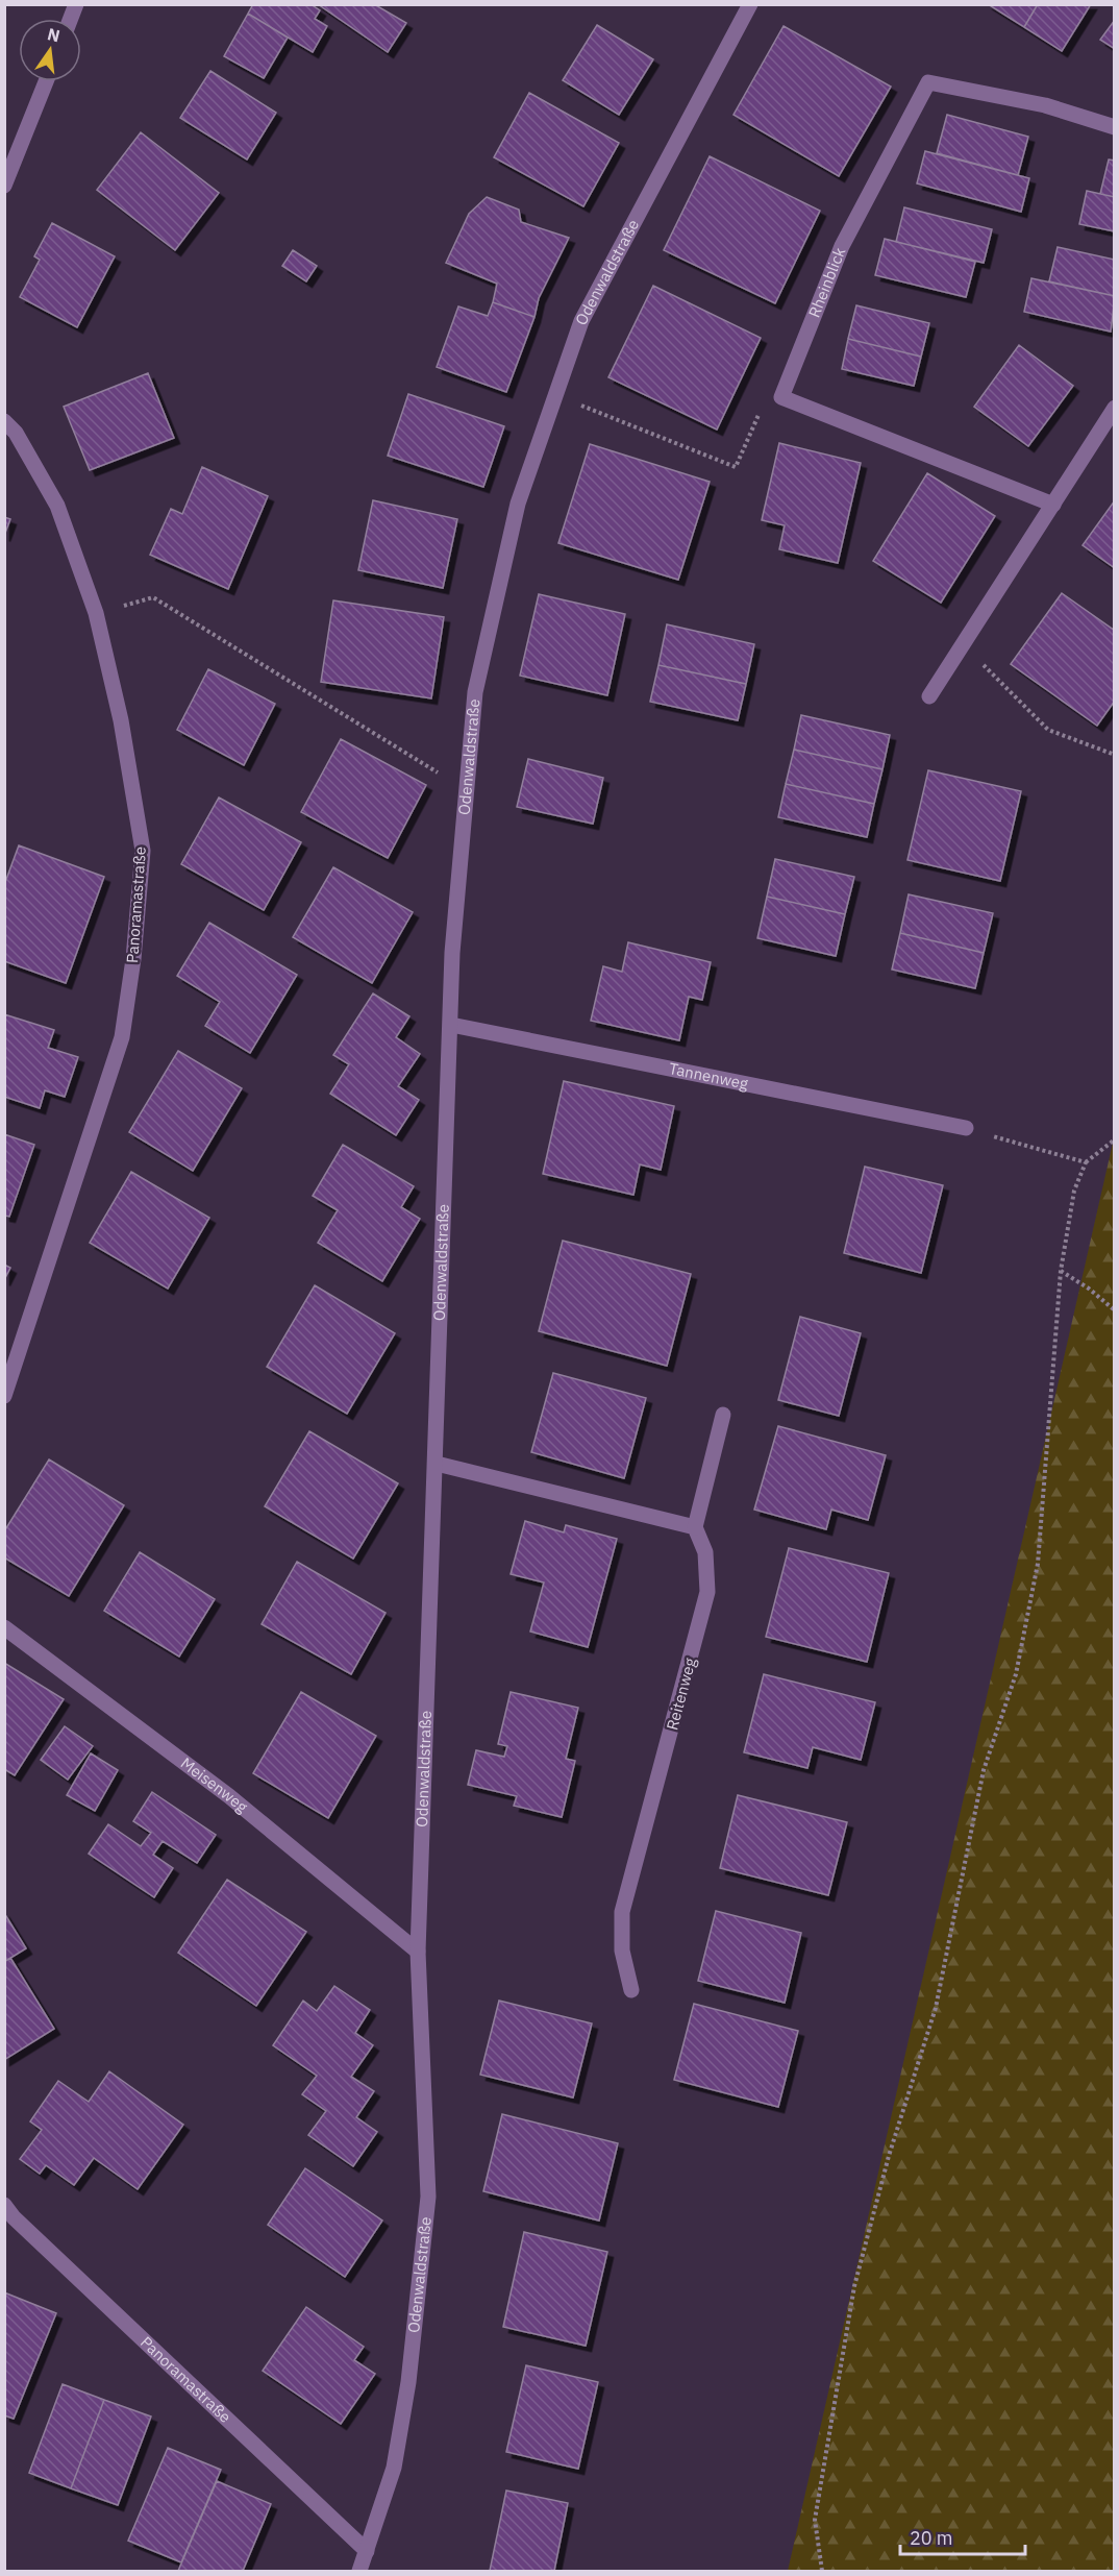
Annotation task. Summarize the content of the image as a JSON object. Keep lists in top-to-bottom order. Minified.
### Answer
{"streets":{"street":["Odenwaldstraße","Rheinblick","Panoramastraße","Tannenweg","Reitenweg","Meisenweg"]},"crossings":[["Odenwaldstraße","Panoramastraße"],["Odenwaldstraße","Tannenweg"],["Odenwaldstraße","Meisenweg"]],"scale_bar":"20 m","north":"top"}
